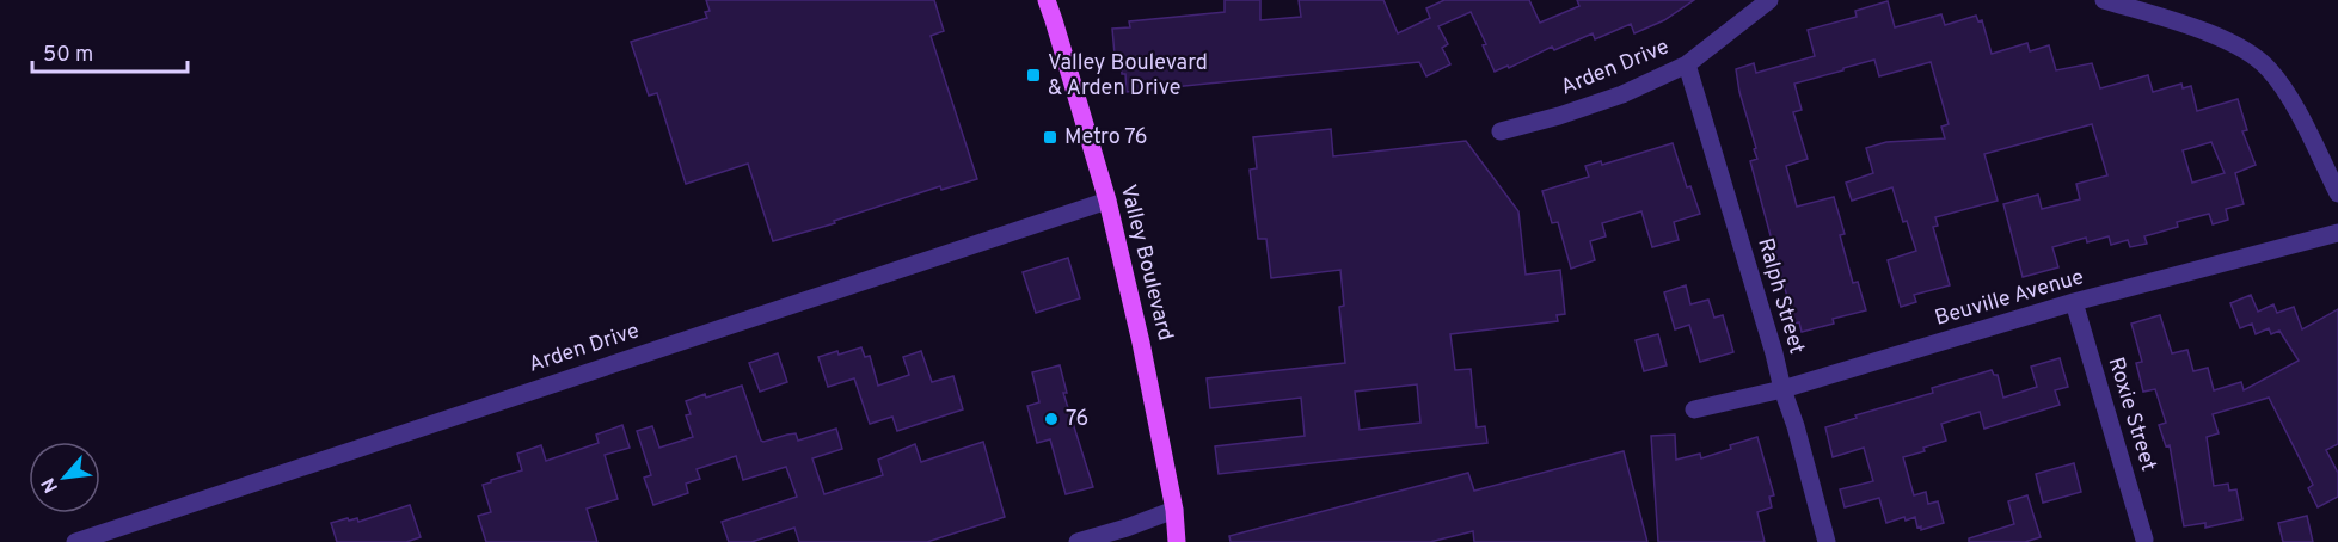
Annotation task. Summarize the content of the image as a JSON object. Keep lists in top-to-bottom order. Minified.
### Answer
{"streets":{"main road":["Valley Boulevard"],"street":["Arden Drive","Ralph Street","Beuville Avenue","Roxie Street"]},"crossings":[["Arden Drive","Valley Boulevard"],["Arden Drive","Ralph Street"],["Ralph Street","Beuville Avenue"],["Beuville Avenue","Roxie Street"]],"places":{"transit":["Valley Boulevard & Arden Drive","Metro 76"],"other":["76"]},"scale_bar":"50 m","north":"bottom left"}
